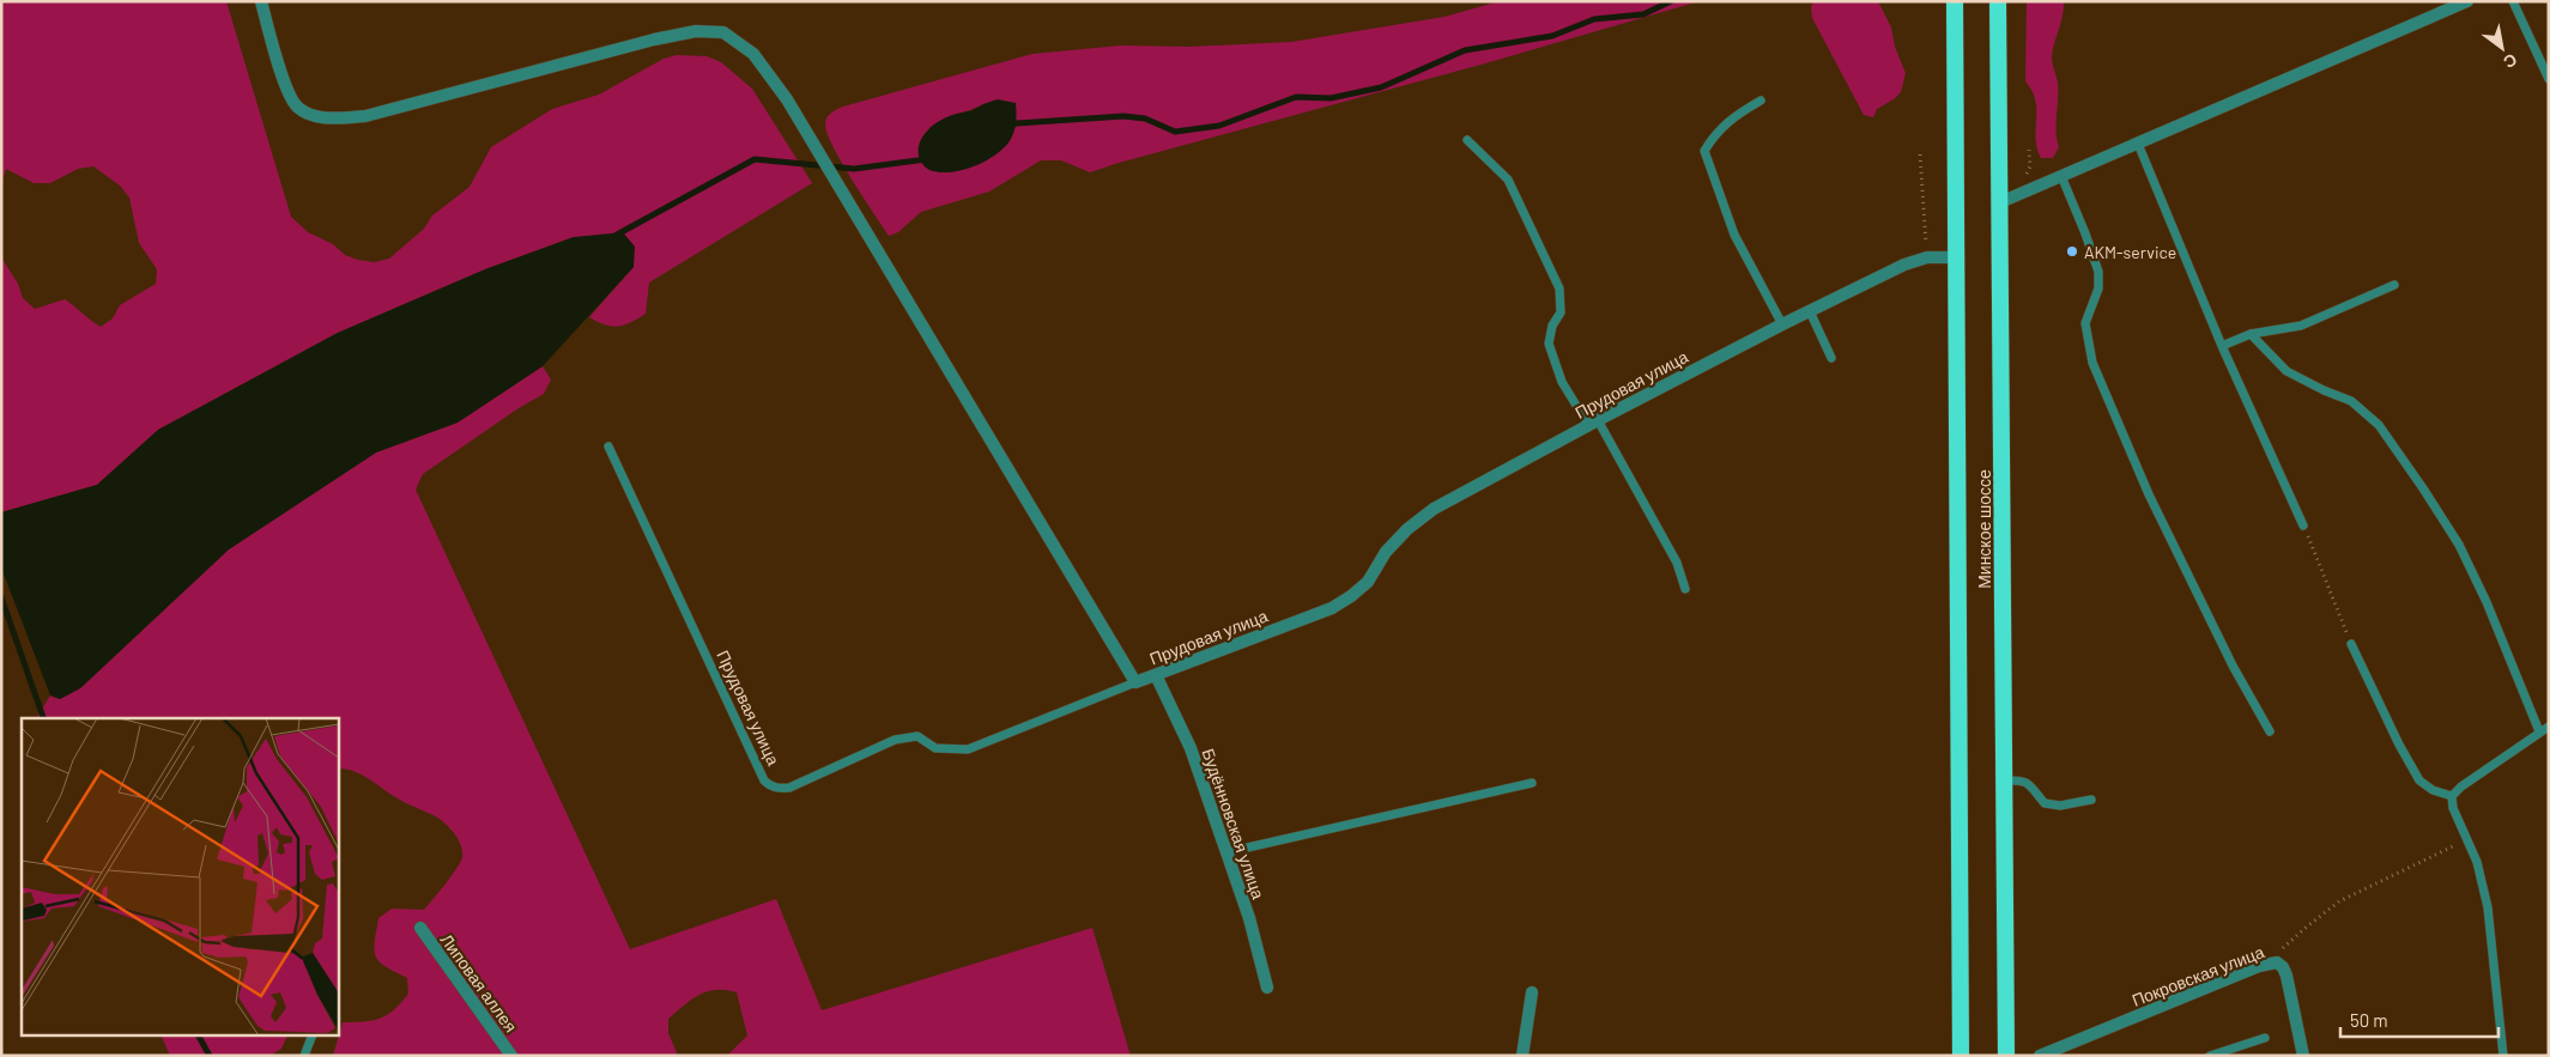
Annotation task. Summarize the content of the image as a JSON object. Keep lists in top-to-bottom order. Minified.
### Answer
{"streets":{"highway":["Минское шоссе"],"street":["Прудовая улица","Будённовская улица","Покровская улица","Липовая аллея"]},"crossings":[["Прудовая улица","Минское шоссе"],["Прудовая улица","Будённовская улица"]],"places":["AKM-service"],"scale_bar":"50 m","north":"bottom right"}
